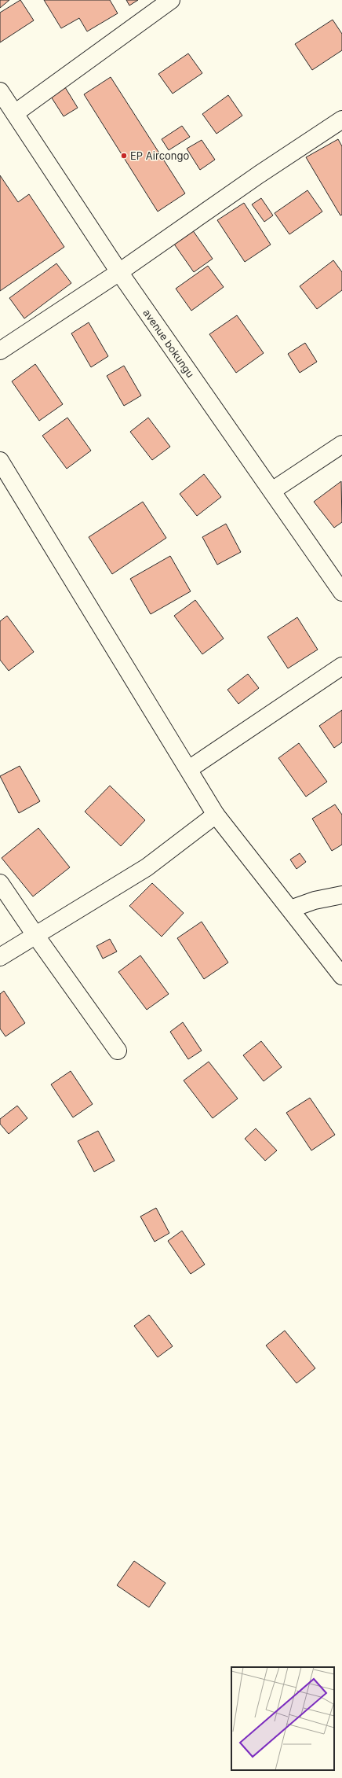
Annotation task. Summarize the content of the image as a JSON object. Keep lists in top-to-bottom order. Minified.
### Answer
{"streets":{"street":["avenue bokungu"]},"places":["EP Aircongo"]}
